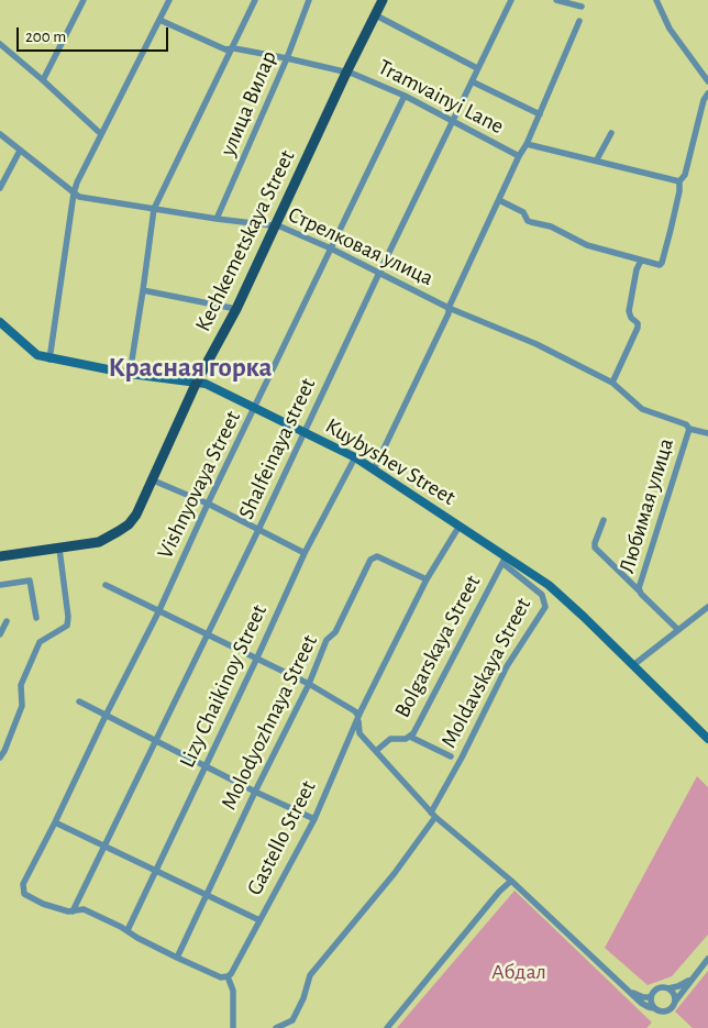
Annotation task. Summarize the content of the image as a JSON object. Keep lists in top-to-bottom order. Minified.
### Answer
{"streets":{"main road":["Kechkemetskaya Street","Kuybyshev Street"],"street":["Tramvainyi Lane","улица Вилар","Стрелковая улица","Shalfeinaya street","Vishnyovaya Street","Любимая улица","Bolgarskaya Street","Moldavskaya Street","Lizy Chaikinoy Street","Molodyozhnaya Street","Gastello Street"]},"crossings":[["Tramvainyi Lane","улица Вилар"],["Tramvainyi Lane","Kechkemetskaya Street"],["Tramvainyi Lane","Shalfeinaya street"],["Tramvainyi Lane","Vishnyovaya Street"],["улица Вилар","Стрелковая улица"],["Kechkemetskaya Street","Стрелковая улица"],["Kechkemetskaya Street","Kuybyshev Street"],["Стрелковая улица","Shalfeinaya street"],["Стрелковая улица","Vishnyovaya Street"],["Стрелковая улица","Любимая улица"],["Shalfeinaya street","Kuybyshev Street"],["Shalfeinaya street","Vishnyovaya Street"],["Kuybyshev Street","Vishnyovaya Street"],["Kuybyshev Street","Bolgarskaya Street"],["Kuybyshev Street","Moldavskaya Street"],["Kuybyshev Street","Lizy Chaikinoy Street"],["Kuybyshev Street","Gastello Street"],["Bolgarskaya Street","Moldavskaya Street"],["Molodyozhnaya Street","Gastello Street"]],"districts":["Красная горка"],"parks":["Абдал"],"scale_bar":"200 m"}
